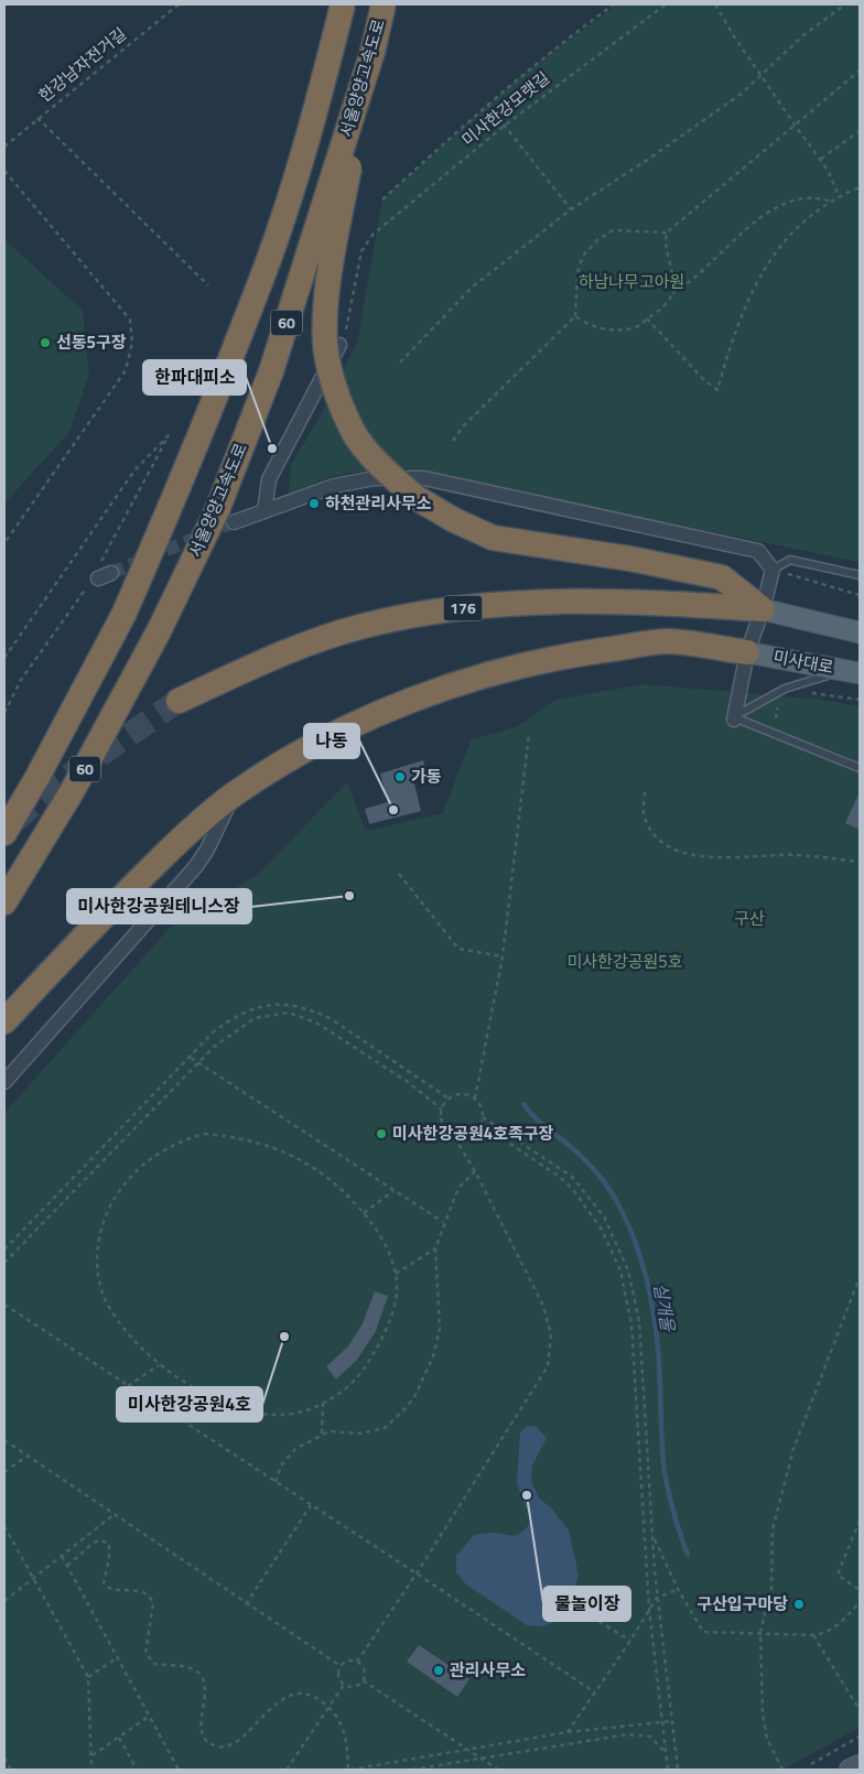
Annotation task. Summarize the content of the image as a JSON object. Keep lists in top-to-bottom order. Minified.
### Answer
{"streets":{"highway":["서울양양고속도로","60","176"],"main road":["미사대로"],"path":["한강남자전거길","미사한강모랫길"]},"water":["실개울"],"parks":["하남나무고아원","구산","미사한강공원5호"],"places":["선동5구장","한파대피소","하천관리사무소","가동","나동","미사한강공원테니스장","미사한강공원4호족구장","미사한강공원4호","물놀이장","구산입구마당","관리사무소"]}
